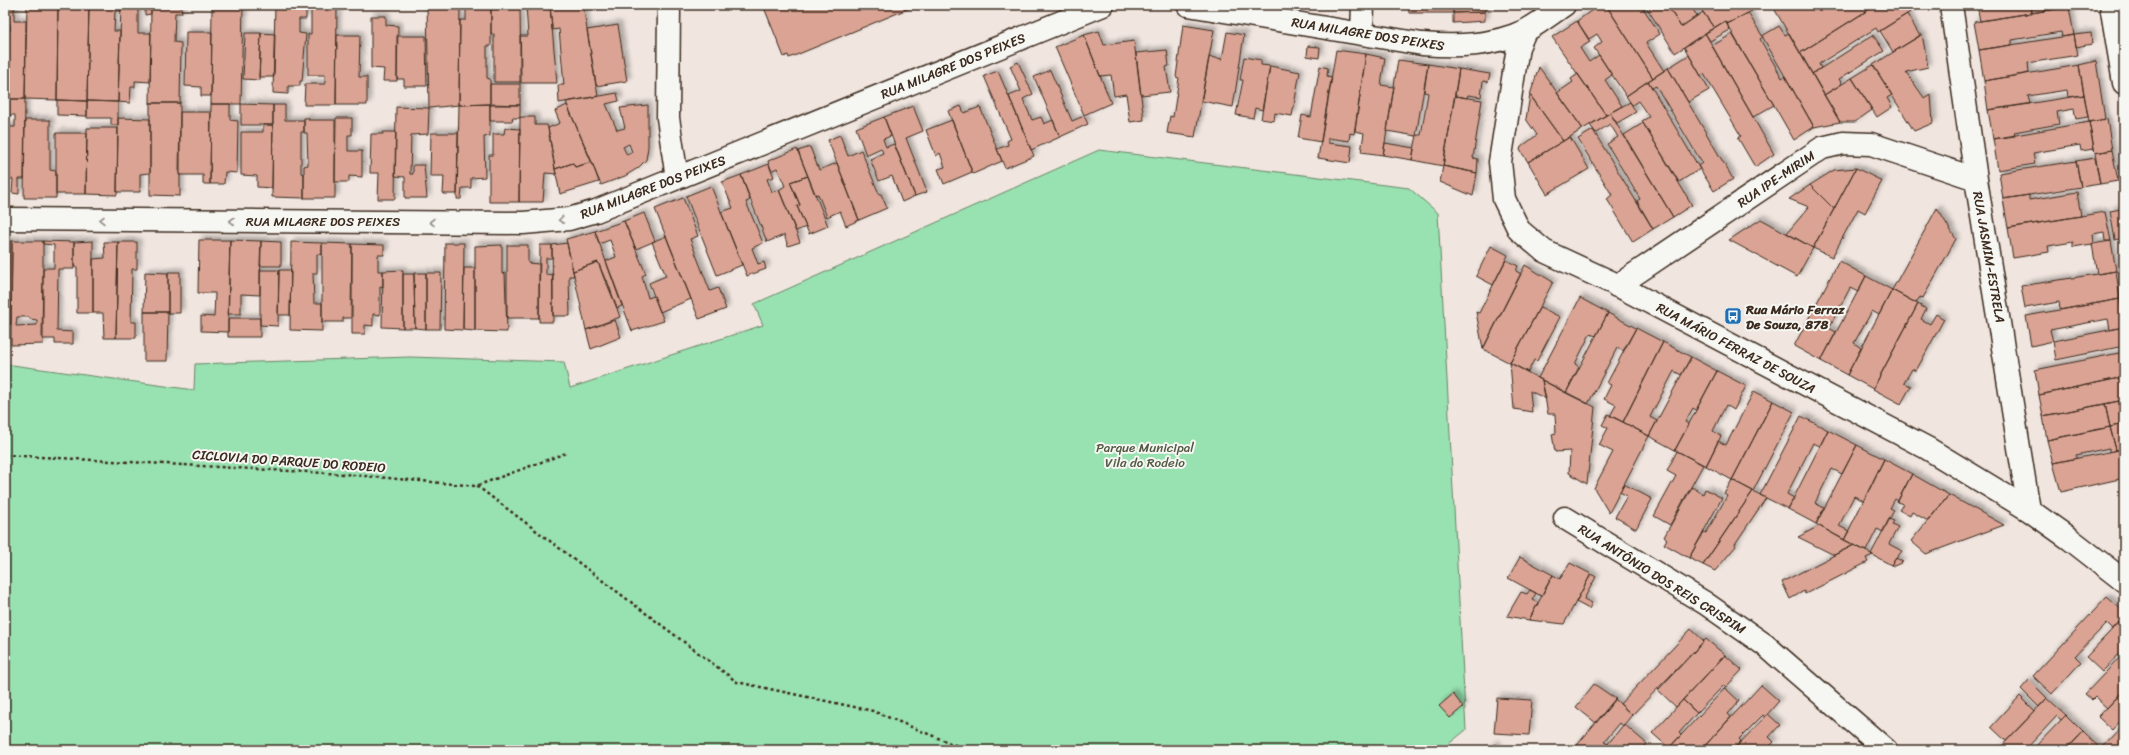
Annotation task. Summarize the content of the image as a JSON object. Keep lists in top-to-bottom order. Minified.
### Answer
{"streets":{"street":["RUA MILAGRE DOS PEIXES","RUA IPE-MIRIM","RUA JASMIM-ESTRELA","RUA MÁRIO FERRAZ DE SOUZA","RUA ANTÔNIO DOS REIS CRISPIM"],"path":["CICLOVIA DO PARQUE DO RODEIO"]},"crossings":[["RUA MILAGRE DOS PEIXES","RUA MÁRIO FERRAZ DE SOUZA"],["RUA IPE-MIRIM","RUA JASMIM-ESTRELA"],["RUA IPE-MIRIM","RUA MÁRIO FERRAZ DE SOUZA"],["RUA JASMIM-ESTRELA","RUA MÁRIO FERRAZ DE SOUZA"]],"one_way":["RUA MILAGRE DOS PEIXES"],"parks":["Parque Municipal Vila do Rodeio"],"places":{"bus stop":["Rua Mário Ferraz De Souza, 878"]}}
